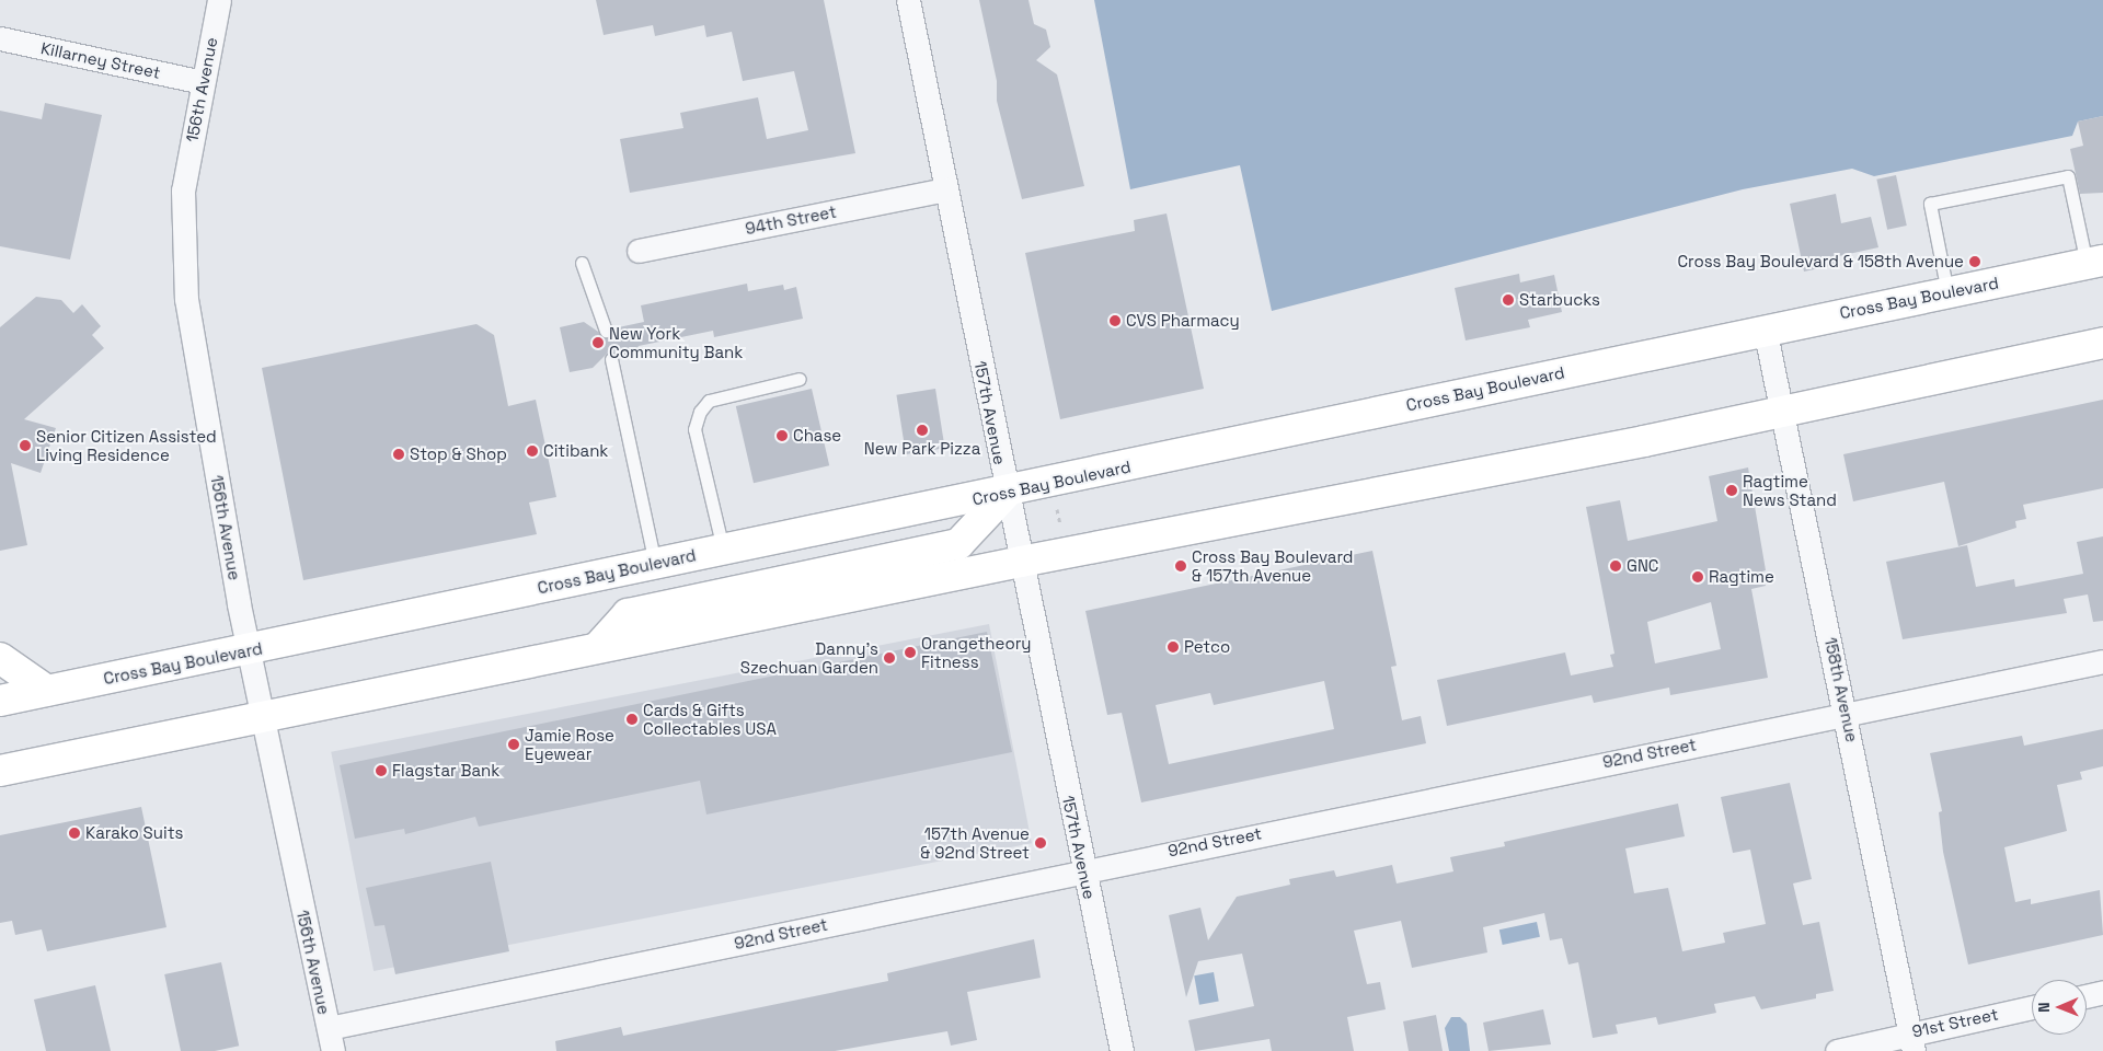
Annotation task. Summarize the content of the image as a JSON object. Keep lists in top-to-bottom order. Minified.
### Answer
{"streets":{"main road":["Cross Bay Boulevard"],"street":["Killarney Street","156th Avenue","94th Street","157th Avenue","158th Avenue","92nd Street","91st Street"]},"crossings":[["Killarney Street","156th Avenue"],["156th Avenue","Cross Bay Boulevard"],["156th Avenue","92nd Street"],["94th Street","157th Avenue"],["Cross Bay Boulevard","157th Avenue"],["Cross Bay Boulevard","158th Avenue"],["157th Avenue","92nd Street"],["158th Avenue","92nd Street"],["158th Avenue","91st Street"]],"places":["Cross Bay Boulevard & 158th Avenue","Starbucks","CVS Pharmacy","New York Community Bank","New Park Pizza","Chase","Senior Citizen Assisted Living Residence","Citibank","Stop & Shop","Ragtime News Stand","Cross Bay Boulevard & 157th Avenue","GNC","Ragtime","Petco","Orangetheory Fitness","Danny's Szechuan Garden","Cards & Gifts Collectables USA","Jamie Rose Eyewear","Flagstar Bank","Karako Suits","157th Avenue & 92nd Street"],"north":"left"}
